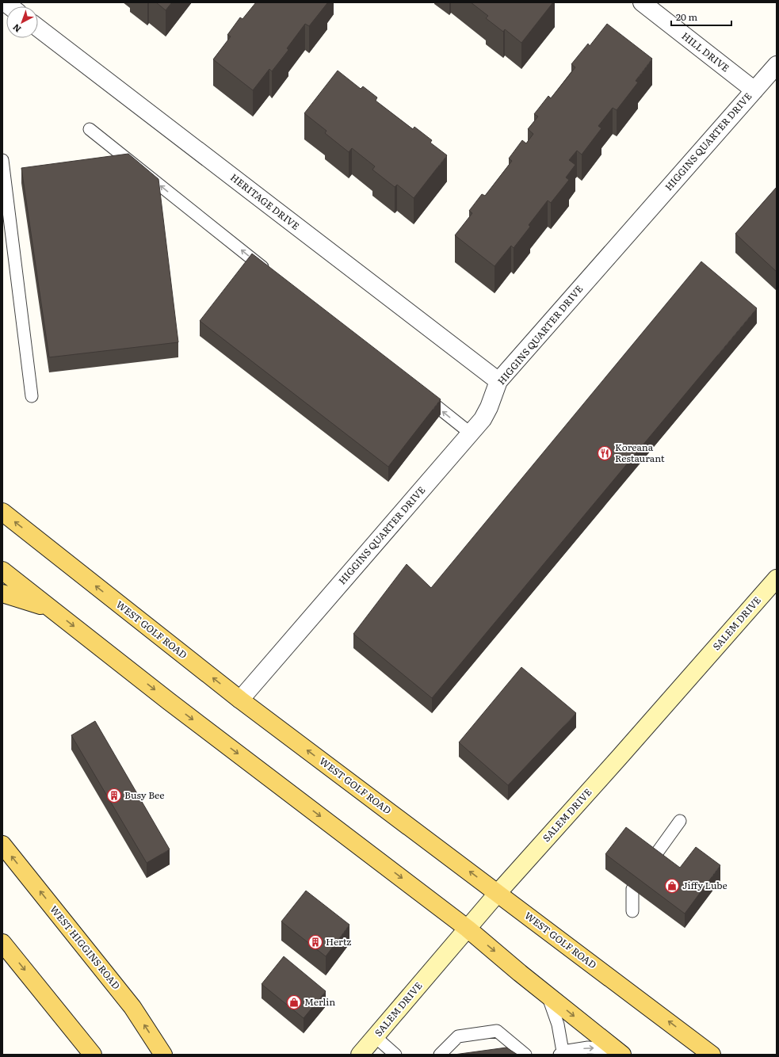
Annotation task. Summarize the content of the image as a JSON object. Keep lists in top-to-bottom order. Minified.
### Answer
{"streets":{"main road":["WEST GOLF ROAD","WEST HIGGINS ROAD"],"street":["HILL DRIVE","HIGGINS QUARTER DRIVE","HERITAGE DRIVE","SALEM DRIVE"]},"crossings":[["HILL DRIVE","HIGGINS QUARTER DRIVE"],["HIGGINS QUARTER DRIVE","HERITAGE DRIVE"],["HIGGINS QUARTER DRIVE","WEST GOLF ROAD"],["SALEM DRIVE","WEST GOLF ROAD"]],"places":{"restaurant":["Koreana Restaurant"],"building":["Busy Bee","Hertz"],"shop":["Jiffy Lube","Merlin"]},"scale_bar":"20 m","north":"bottom left"}
